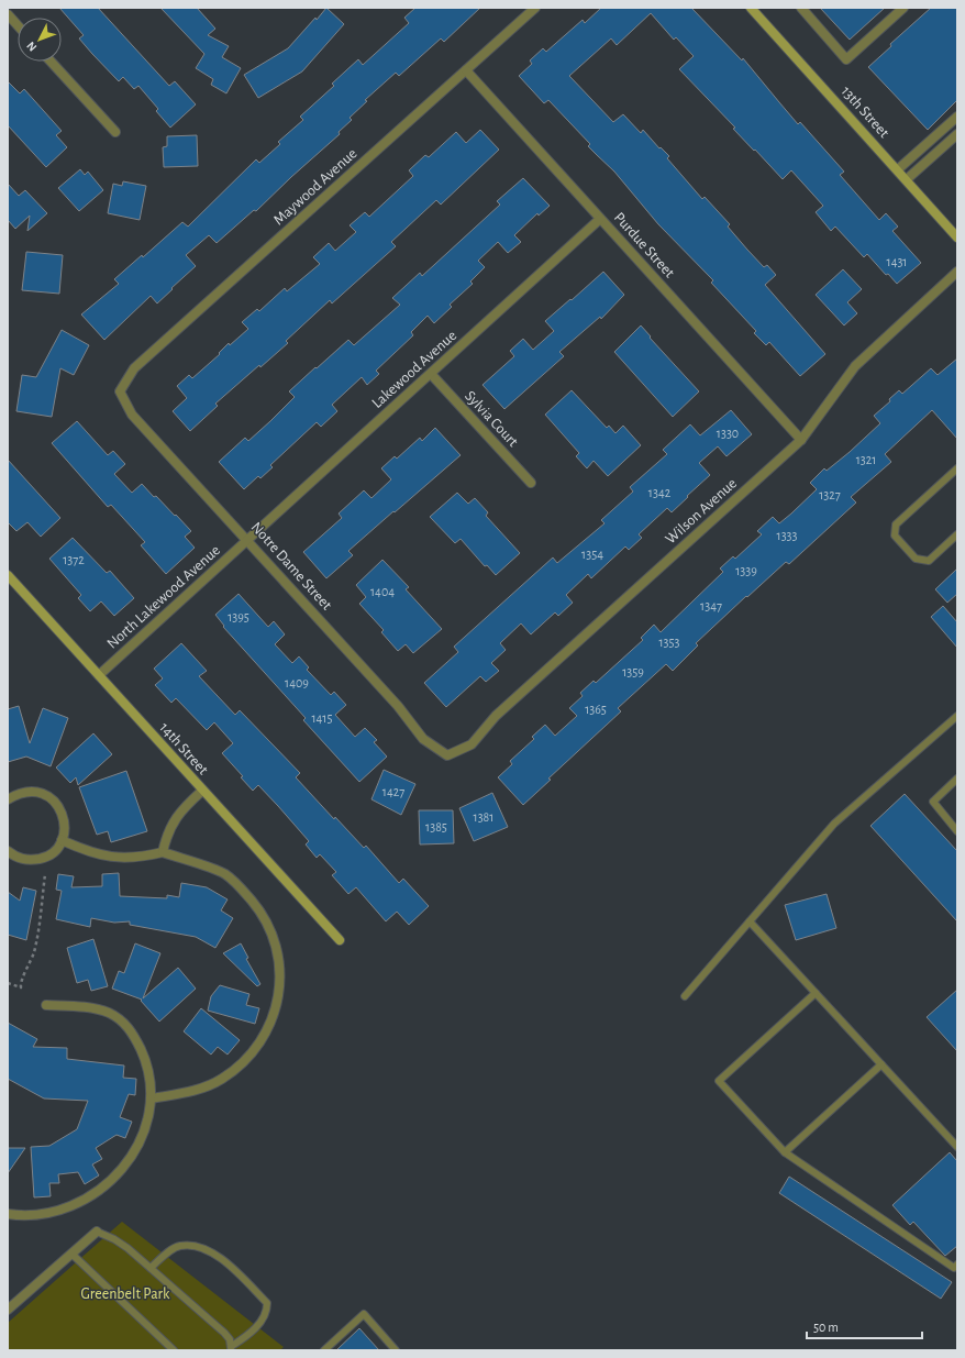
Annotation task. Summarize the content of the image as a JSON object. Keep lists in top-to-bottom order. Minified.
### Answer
{"streets":{"street":["13th Street","Maywood Avenue","Purdue Street","Lakewood Avenue","Sylvia Court","Wilson Avenue","Notre Dame Street","North Lakewood Avenue","14th Street"]},"crossings":[["Maywood Avenue","Purdue Street"],["Maywood Avenue","Notre Dame Street"],["Purdue Street","Lakewood Avenue"],["Purdue Street","Wilson Avenue"],["Lakewood Avenue","Sylvia Court"],["Lakewood Avenue","Notre Dame Street"],["Lakewood Avenue","North Lakewood Avenue"],["Wilson Avenue","Notre Dame Street"],["Notre Dame Street","North Lakewood Avenue"],["North Lakewood Avenue","14th Street"]],"parks":["Greenbelt Park"],"house_numbers":["1431","1330","1321","1342","1327","1333","1354","1372","1339","1404","1347","1395","1353","1359","1409","1365","1415","1427","1381","1385"],"scale_bar":"50 m","north":"bottom left"}
